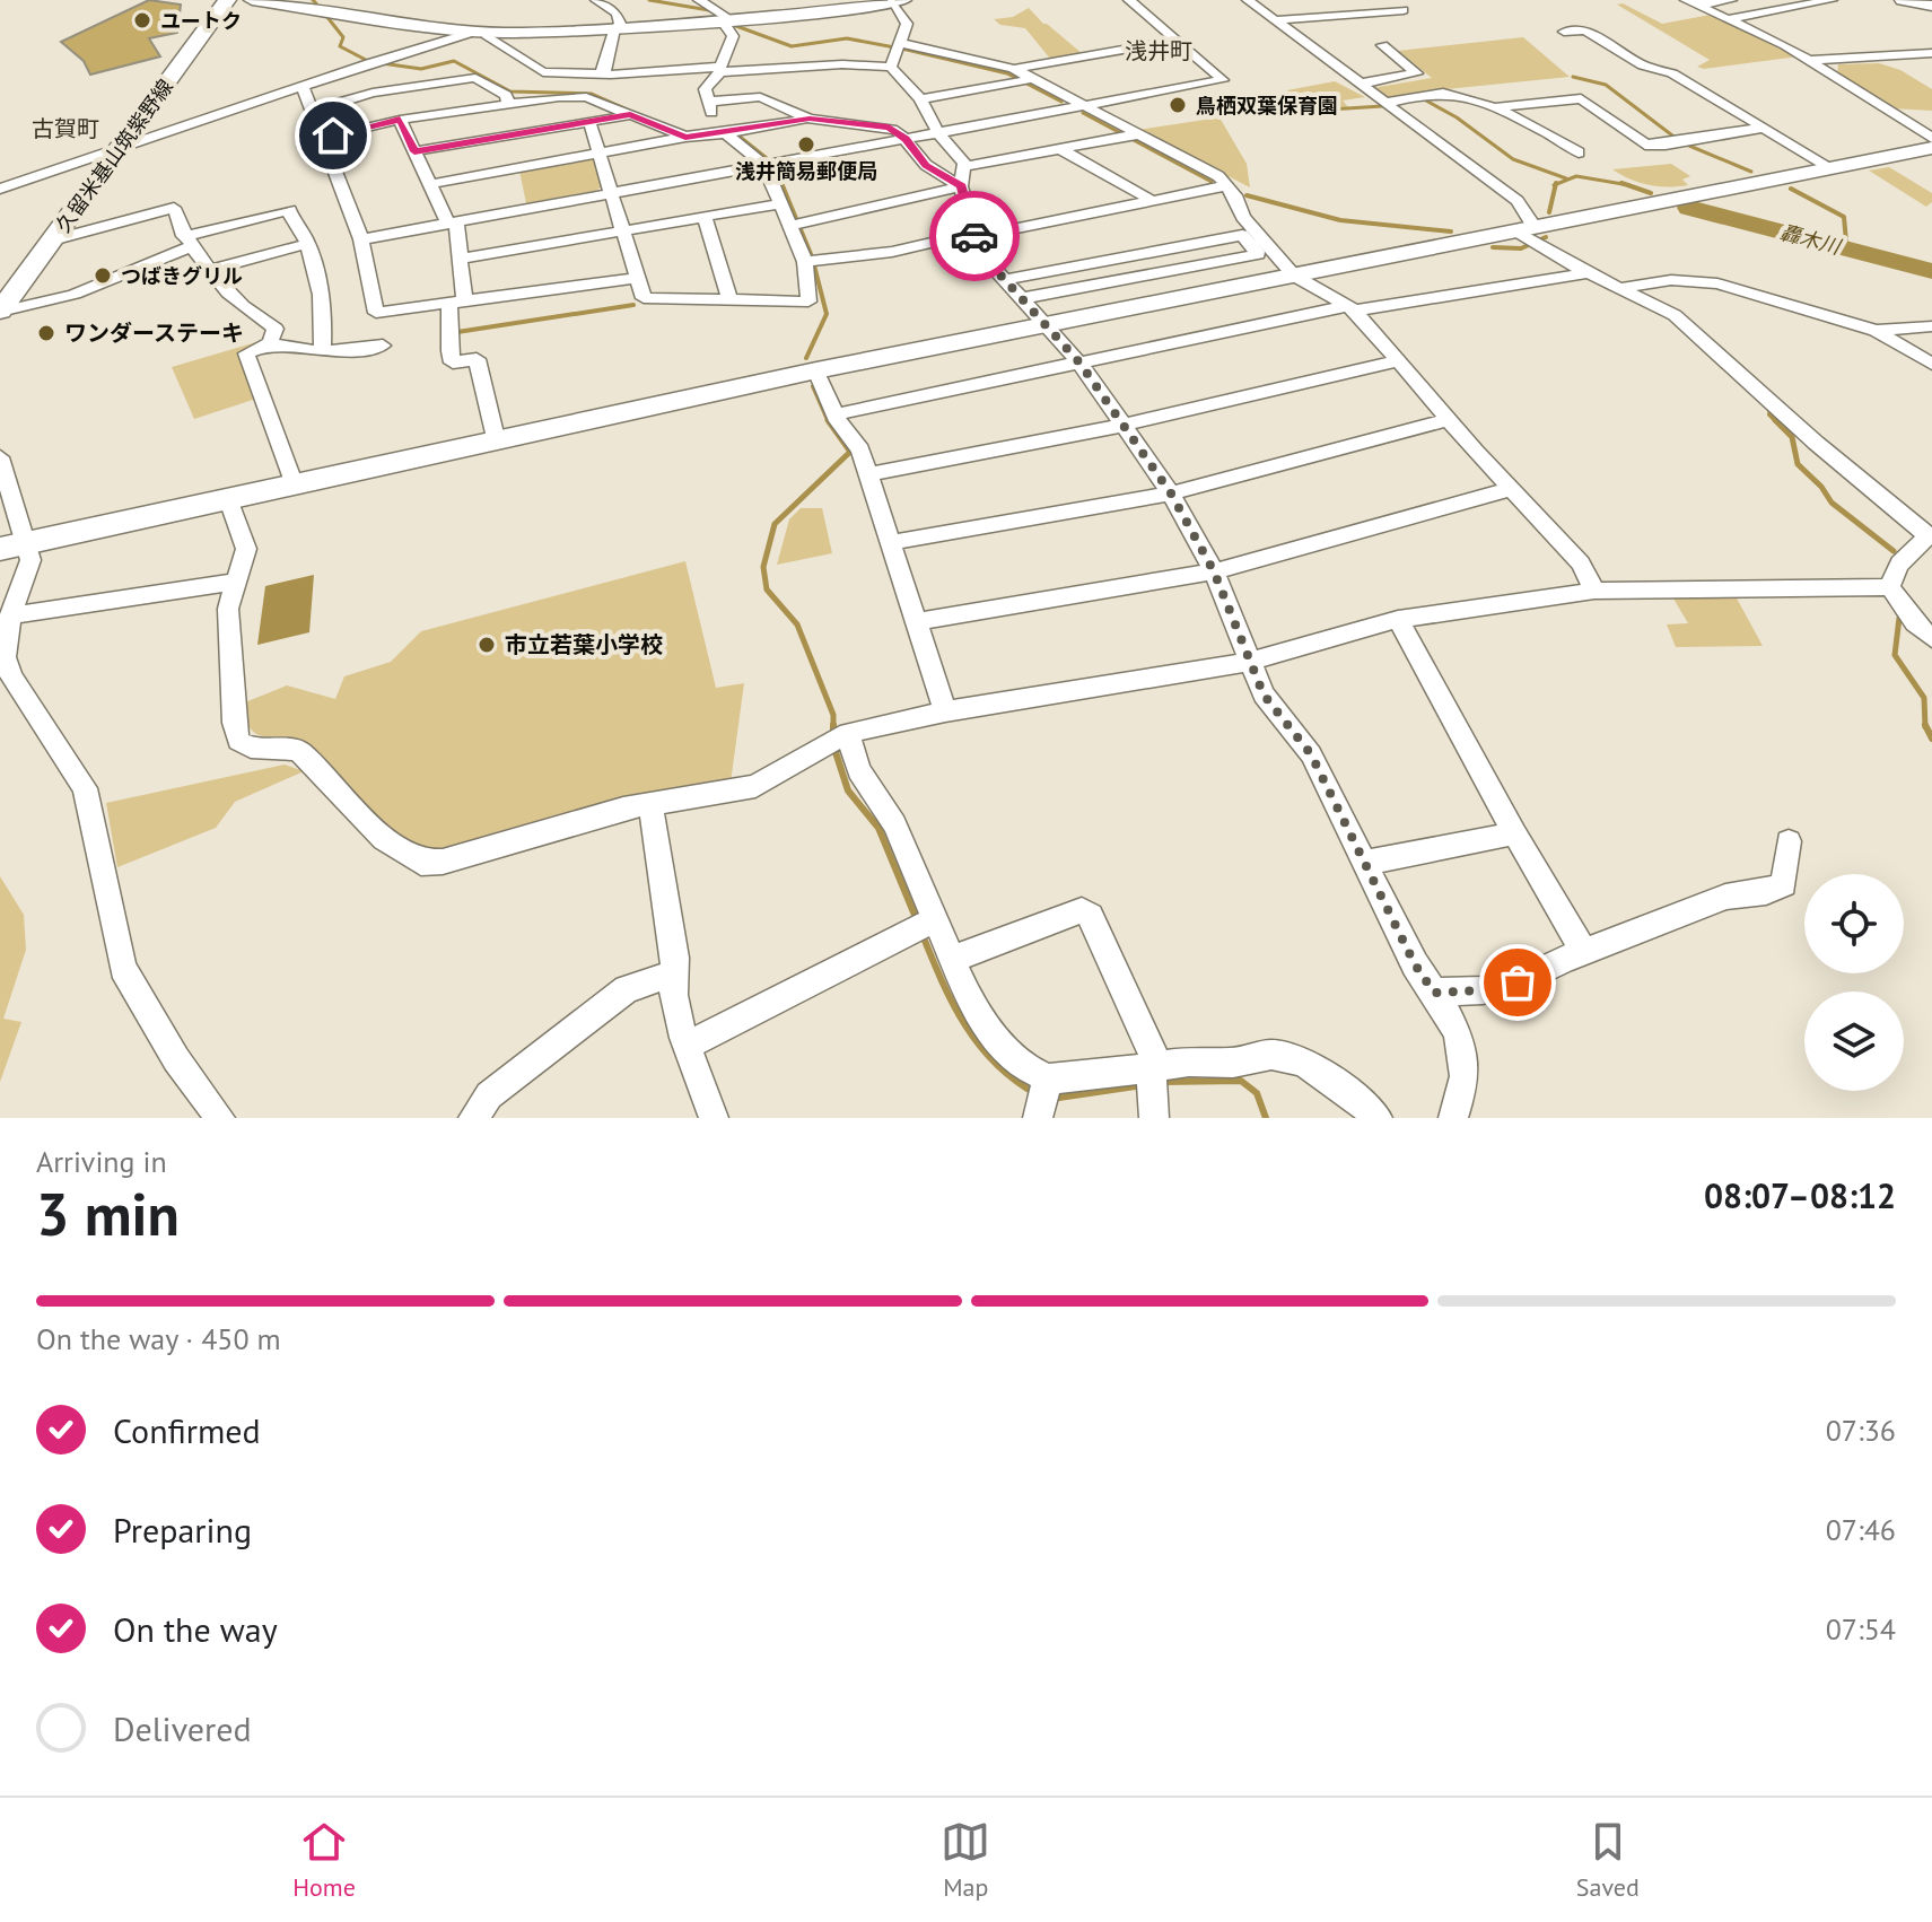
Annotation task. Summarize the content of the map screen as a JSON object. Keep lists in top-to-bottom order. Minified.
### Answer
{"streets":{"main road":["久留米基山筑紫野線"]},"districts":["浅井町","古賀町"],"water":["轟木川"],"places":["ユートク","鳥栖双葉保育園","浅井簡易郵便局","つばきグリル","ワンダーステーキ","市立若葉小学校"],"page":{"heading":["3 min","Arriving in","08:07–08:12"],"bar":"On the way · 450 m","list":[["Confirmed","07:36"],["Preparing","07:46"],["On the way","07:54"],"Delivered"],"tabs":["Home","Map","Saved"]}}
